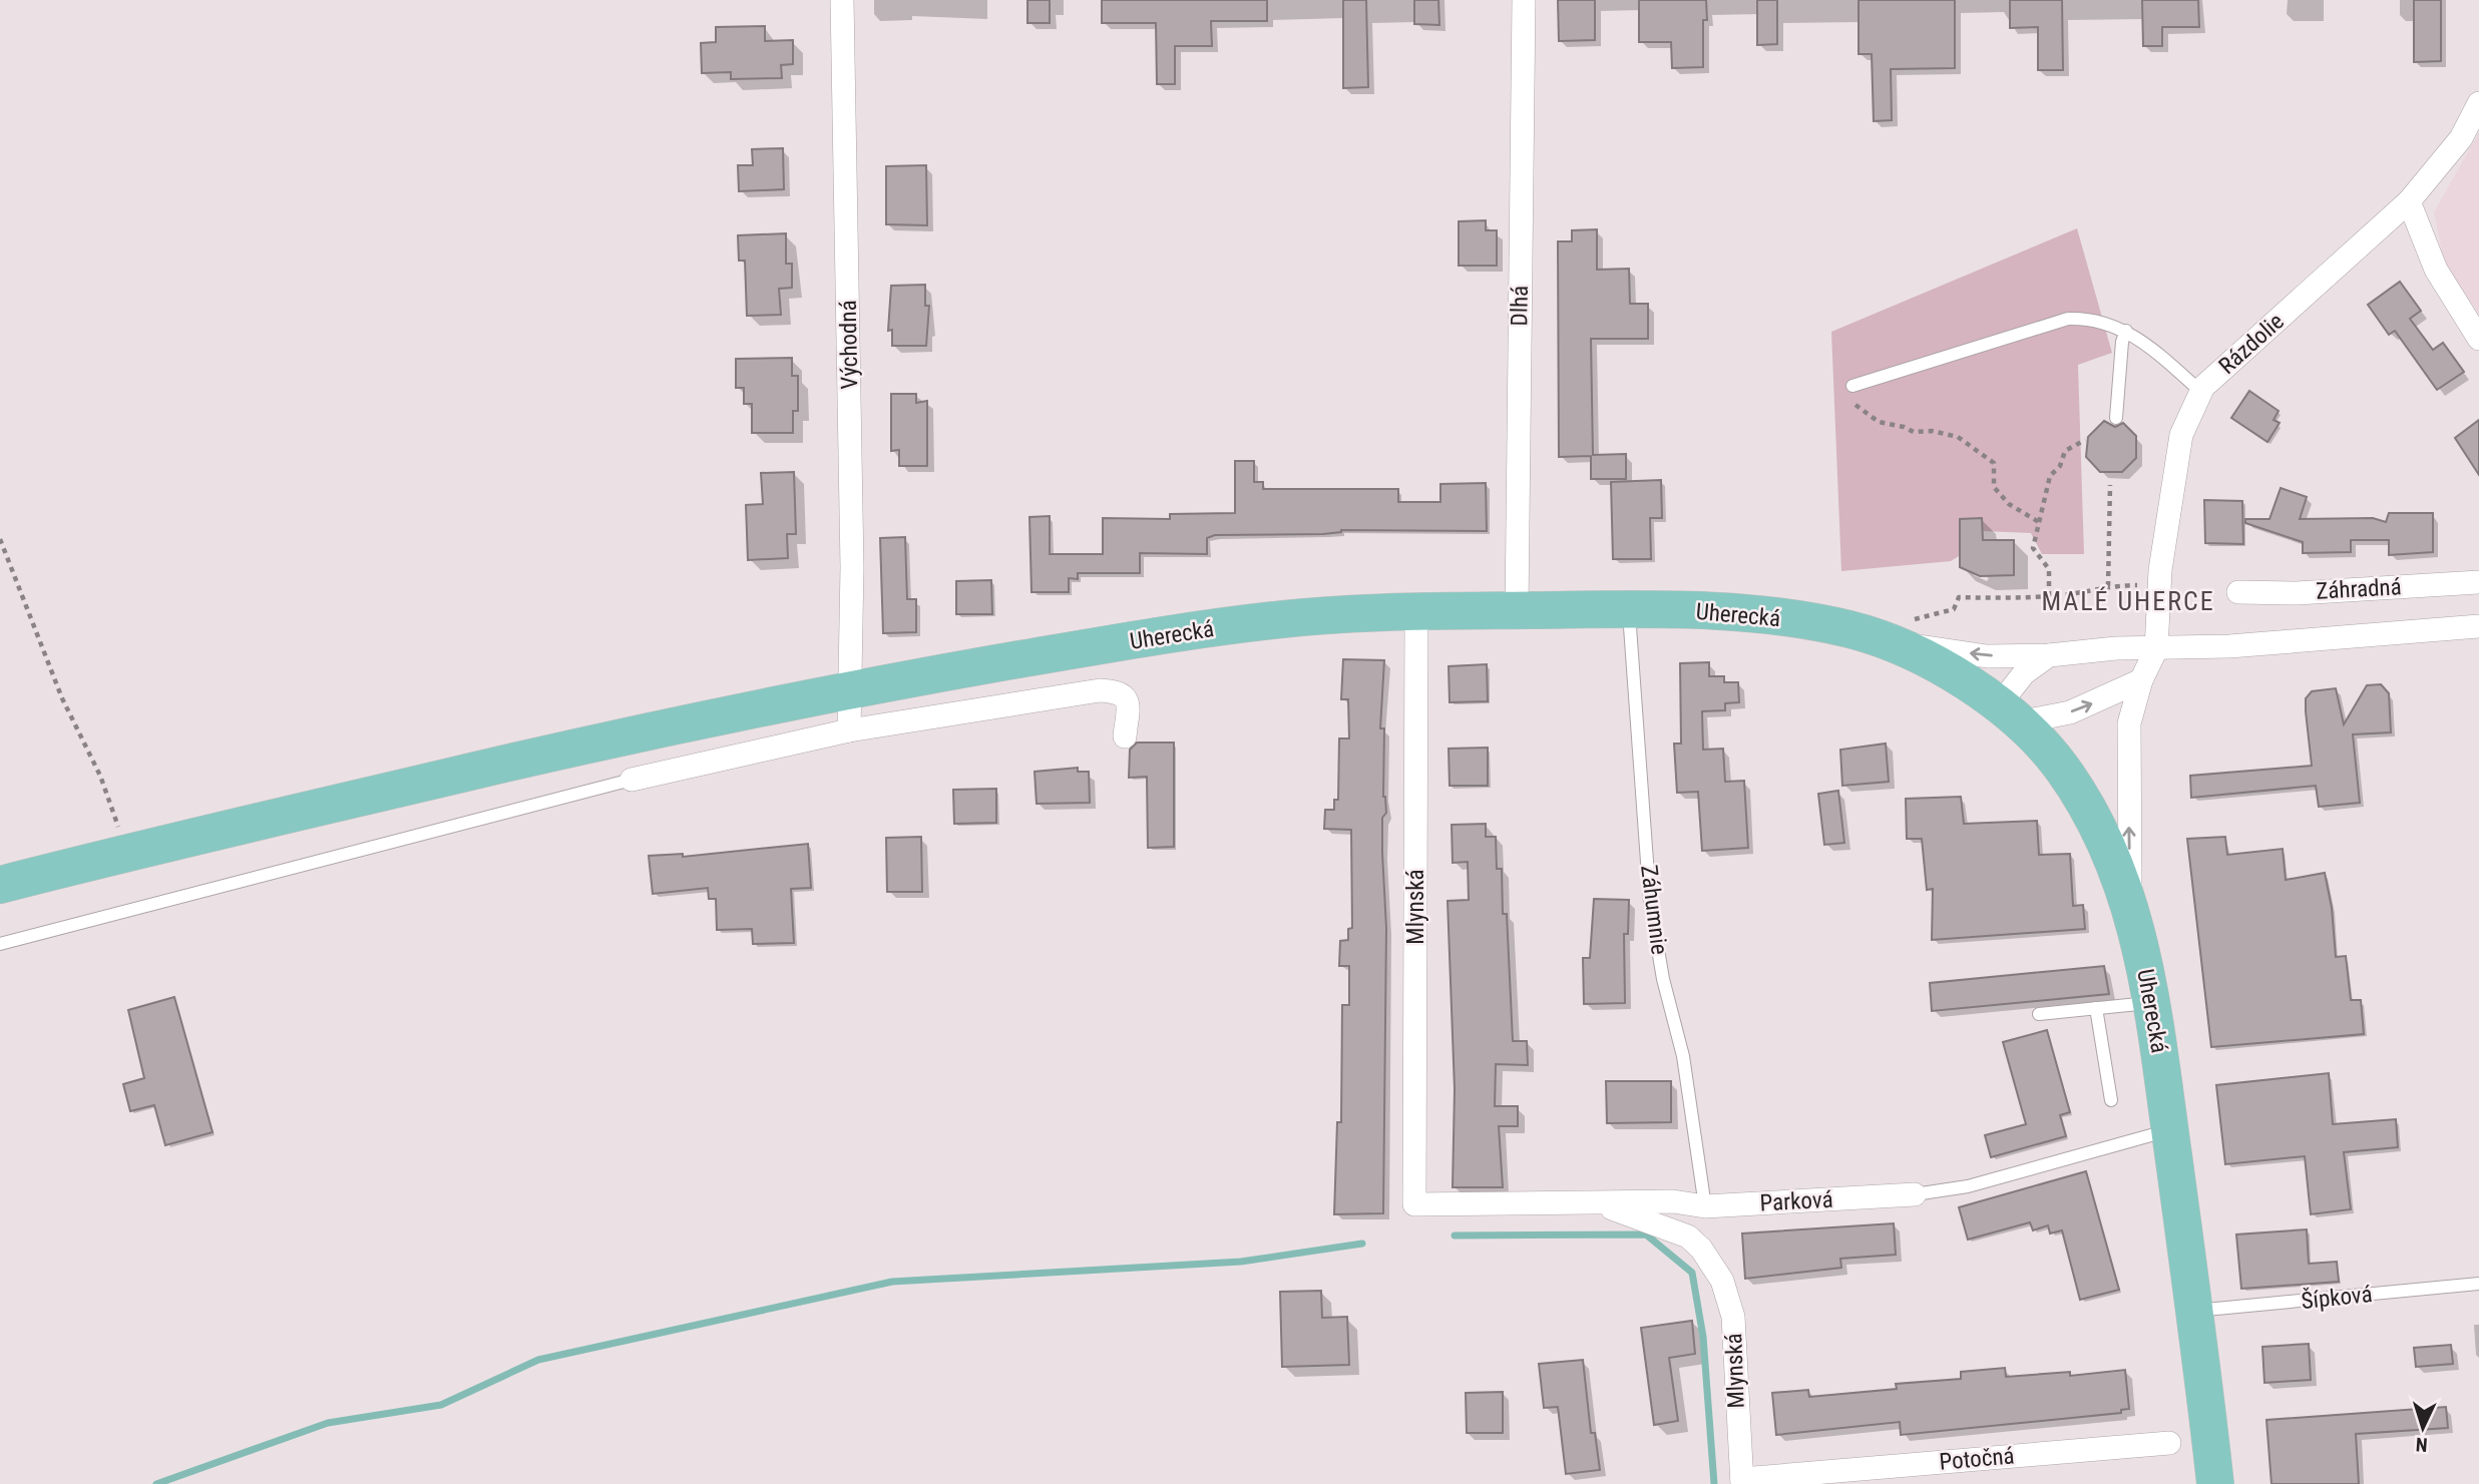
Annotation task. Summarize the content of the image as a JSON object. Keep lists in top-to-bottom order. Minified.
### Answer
{"streets":{"main road":["Uherecká"],"street":["Dlhá","Rázdolie","Východná","Záhradná","Mlynská","Parková","Potočná"],"lane":["Záhumnie","Šípková"]},"crossings":[["Dlhá","Uherecká"],["Východná","Uherecká"],["Uherecká","Mlynská"],["Uherecká","Záhumnie"],["Uherecká","Parková"],["Uherecká","Šípková"],["Mlynská","Parková"],["Mlynská","Potočná"],["Záhumnie","Parková"]],"districts":["MALÉ UHERCE"],"north":"bottom"}
